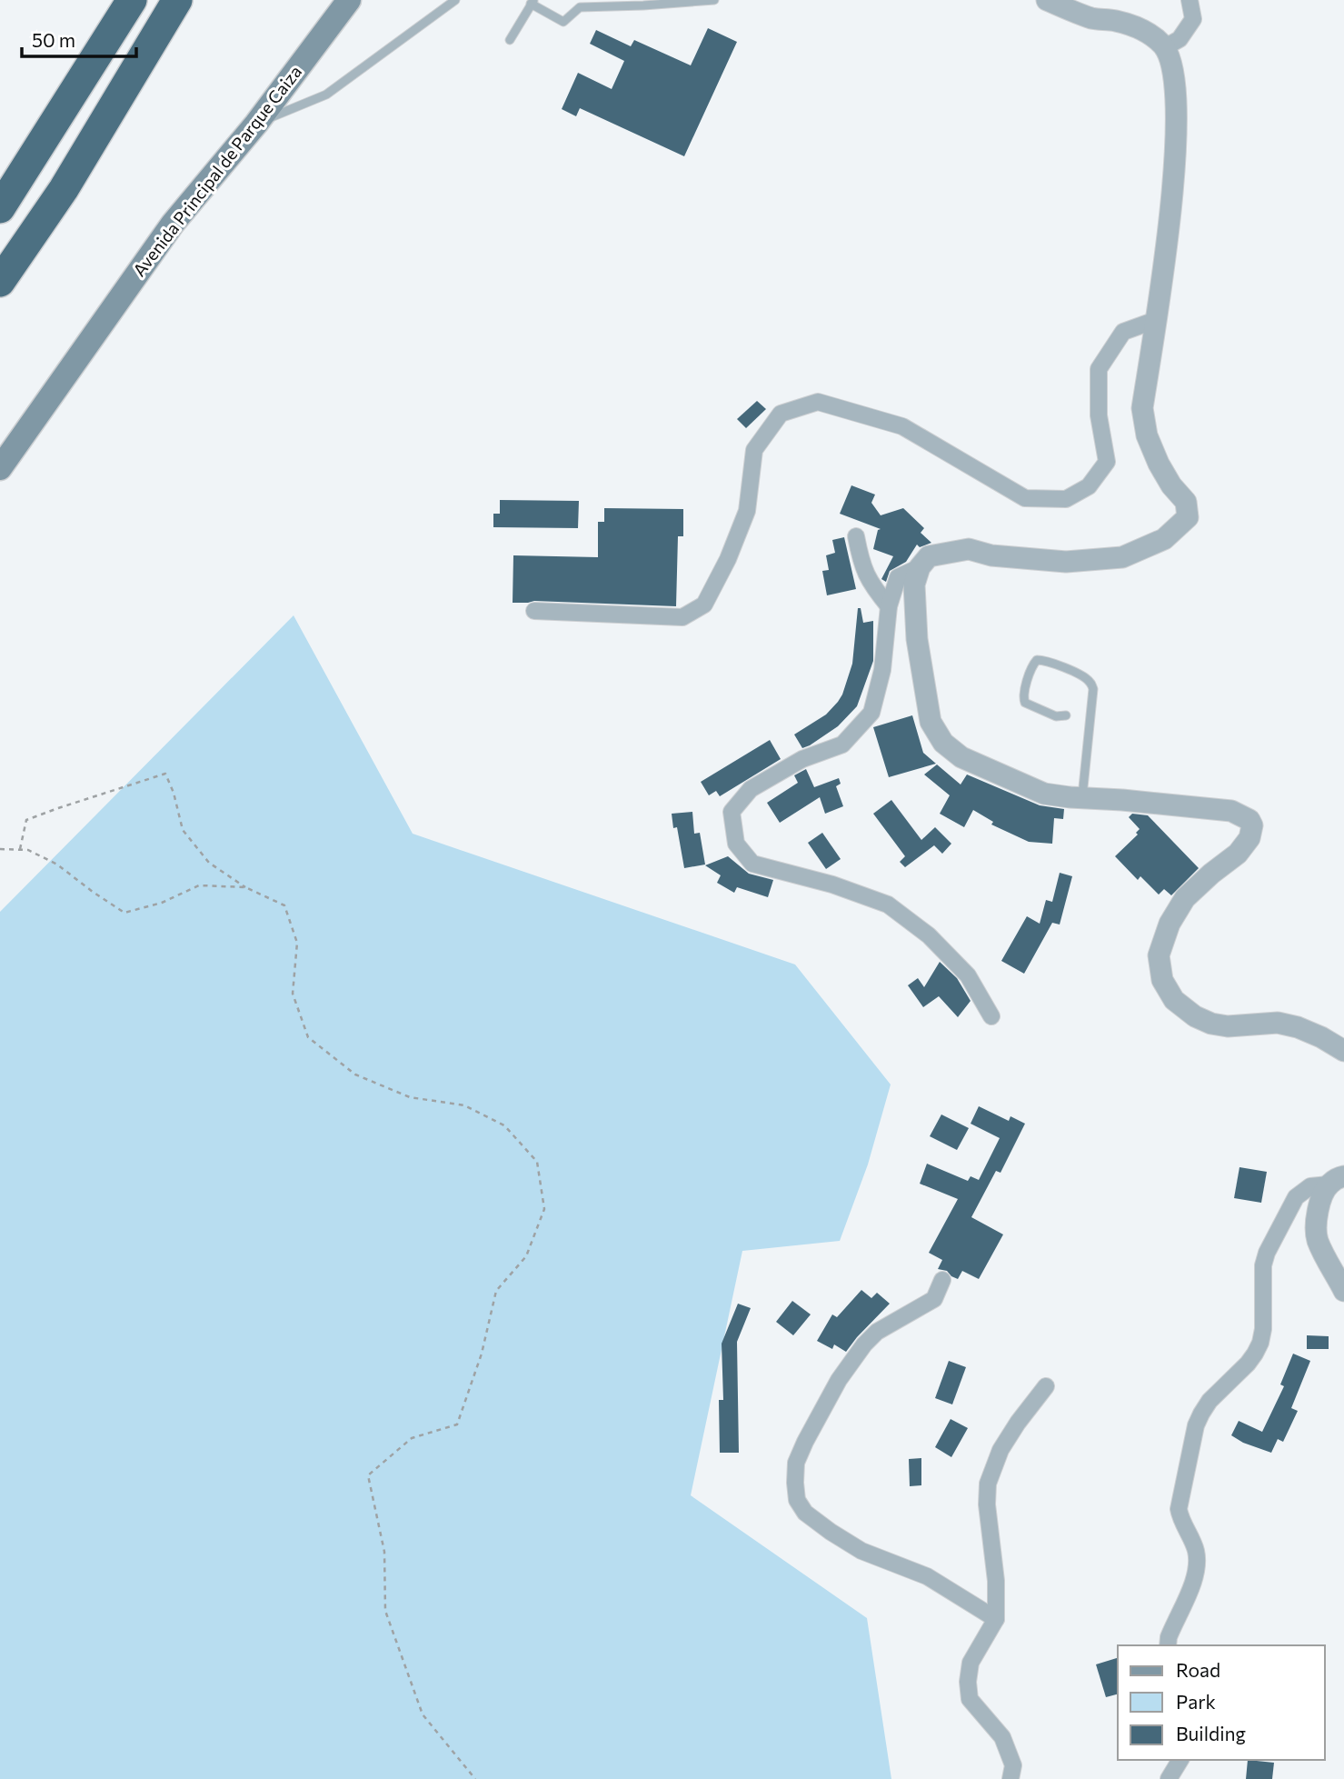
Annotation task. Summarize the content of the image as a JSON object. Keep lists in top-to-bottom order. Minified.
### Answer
{"streets":{"main road":["Avenida Principal de Parque Caiza"]},"legend":["Road","Park","Building"],"scale_bar":"50 m"}
